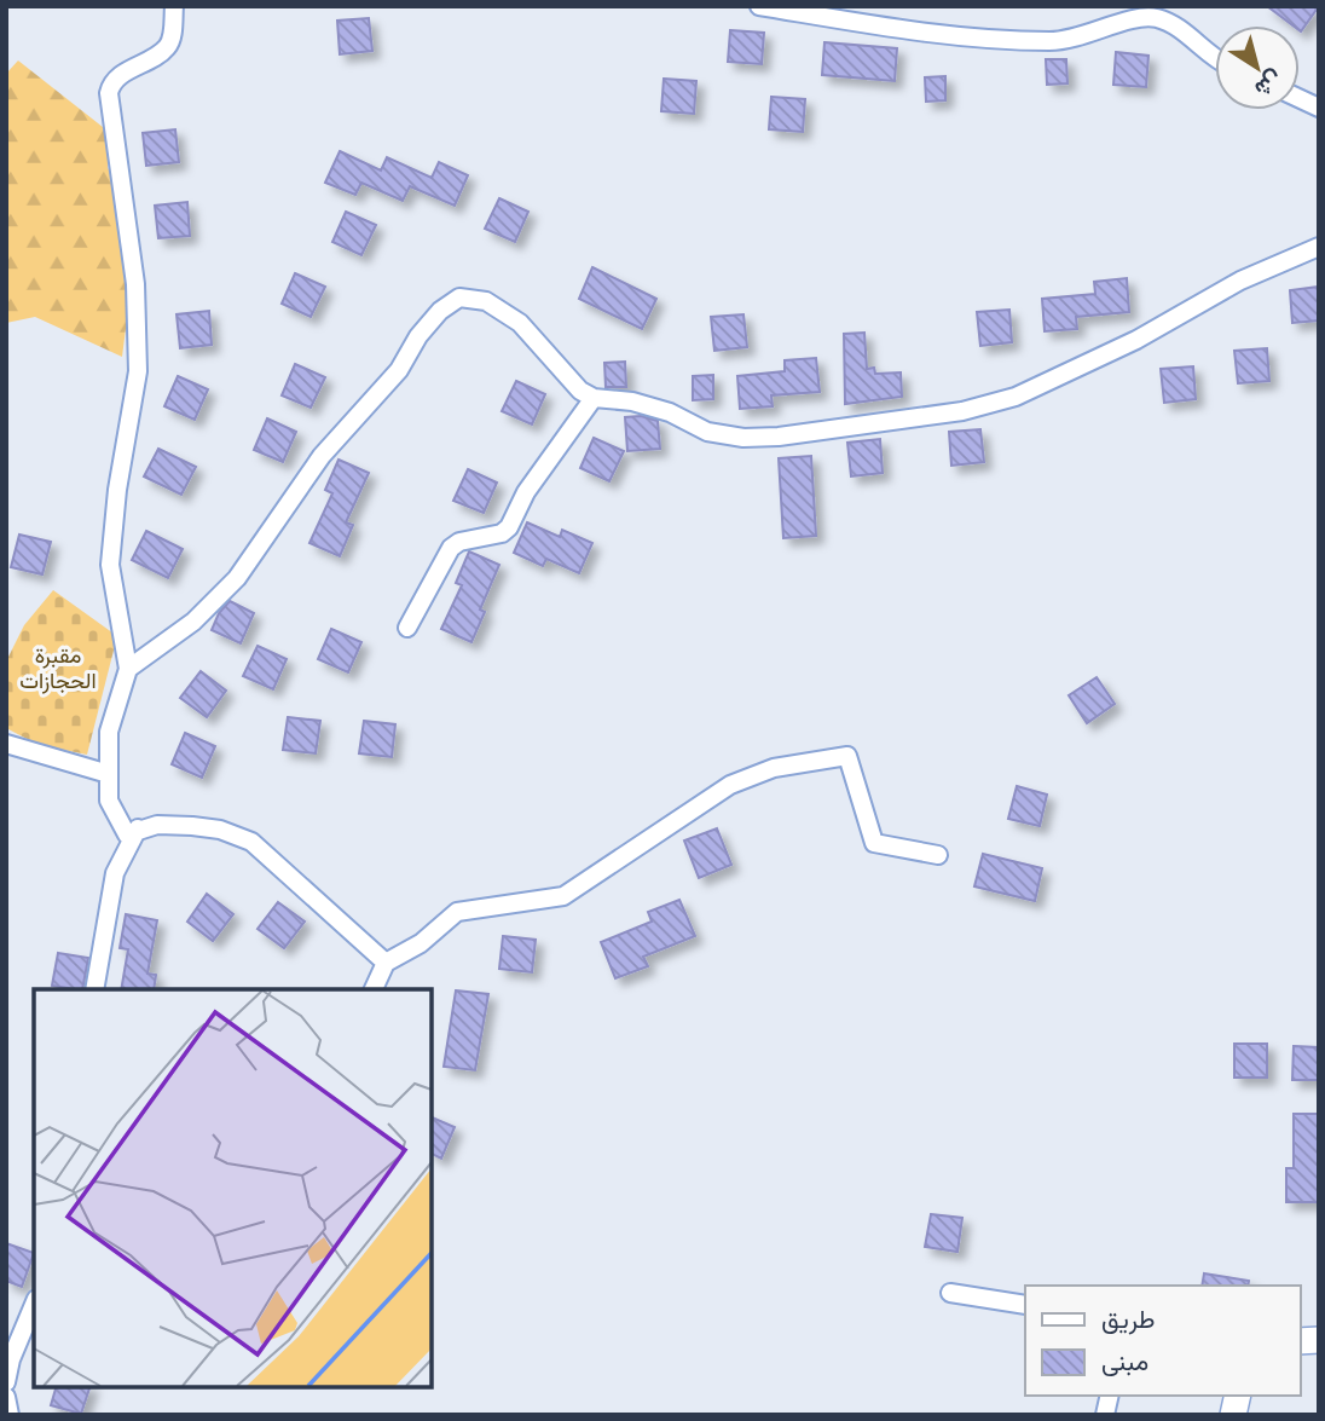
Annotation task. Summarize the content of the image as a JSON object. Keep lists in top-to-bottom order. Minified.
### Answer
{"parks":["مقبرة الحجازات"],"legend":["طريق","مبنى"],"north":"bottom right"}
